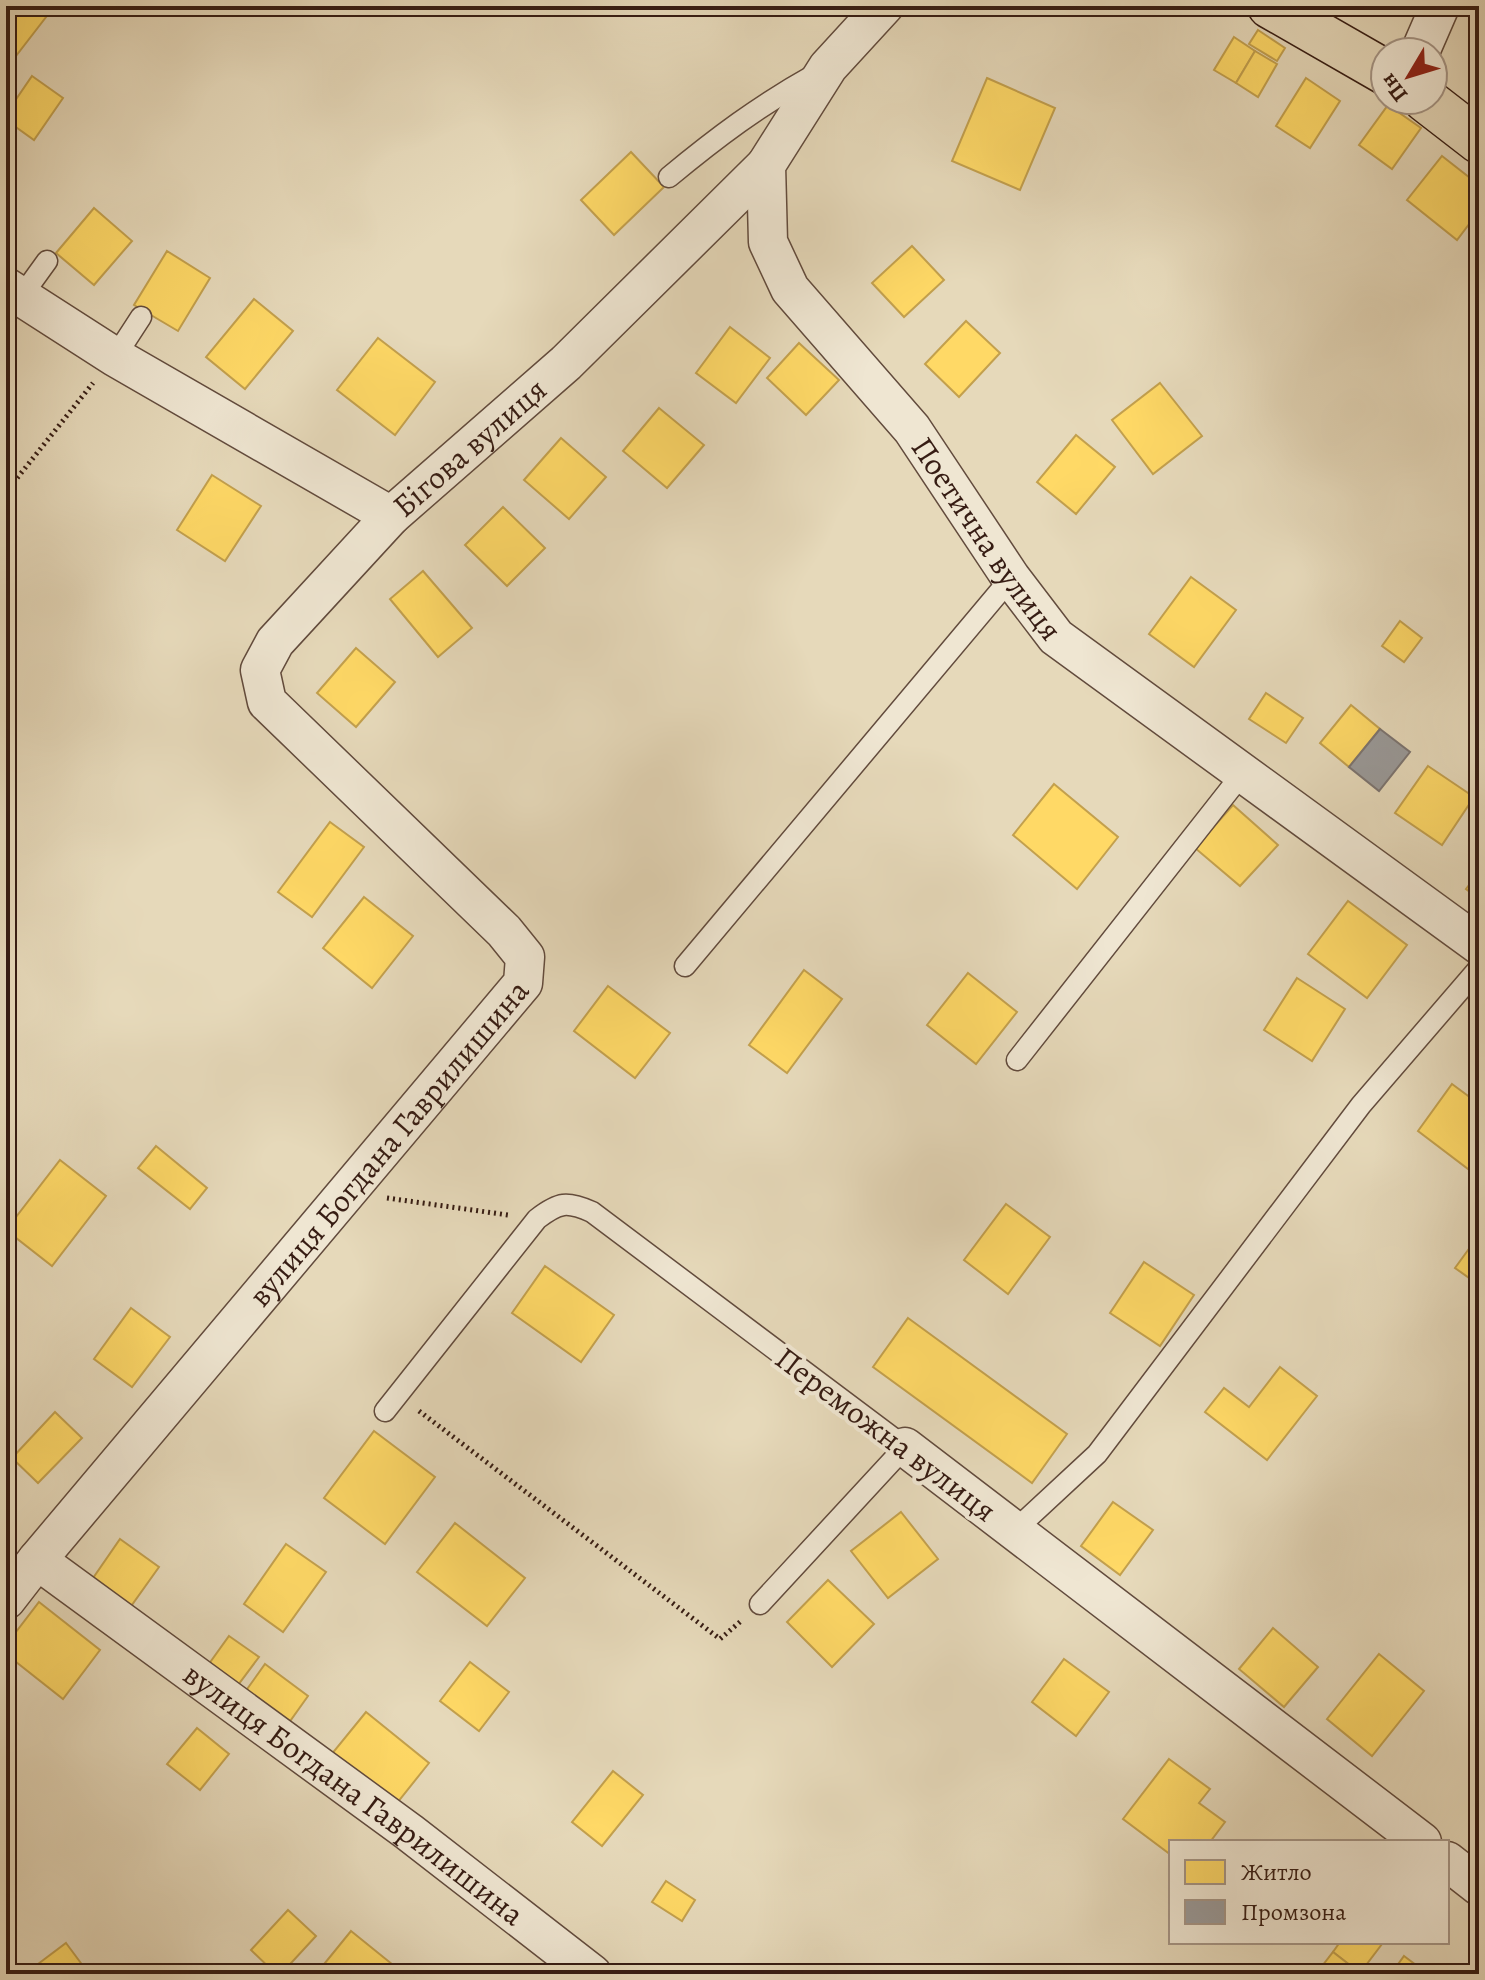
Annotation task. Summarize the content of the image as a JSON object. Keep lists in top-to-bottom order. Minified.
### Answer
{"streets":{"street":["Бігова вулиця","Поетична вулиця","вулиця Богдана Гаврилишина","Переможна вулиця"]},"crossings":[["Бігова вулиця","Поетична вулиця"],["Бігова вулиця","вулиця Богдана Гаврилишина"]],"legend":["Житло","Промзона"],"north":"bottom left"}
